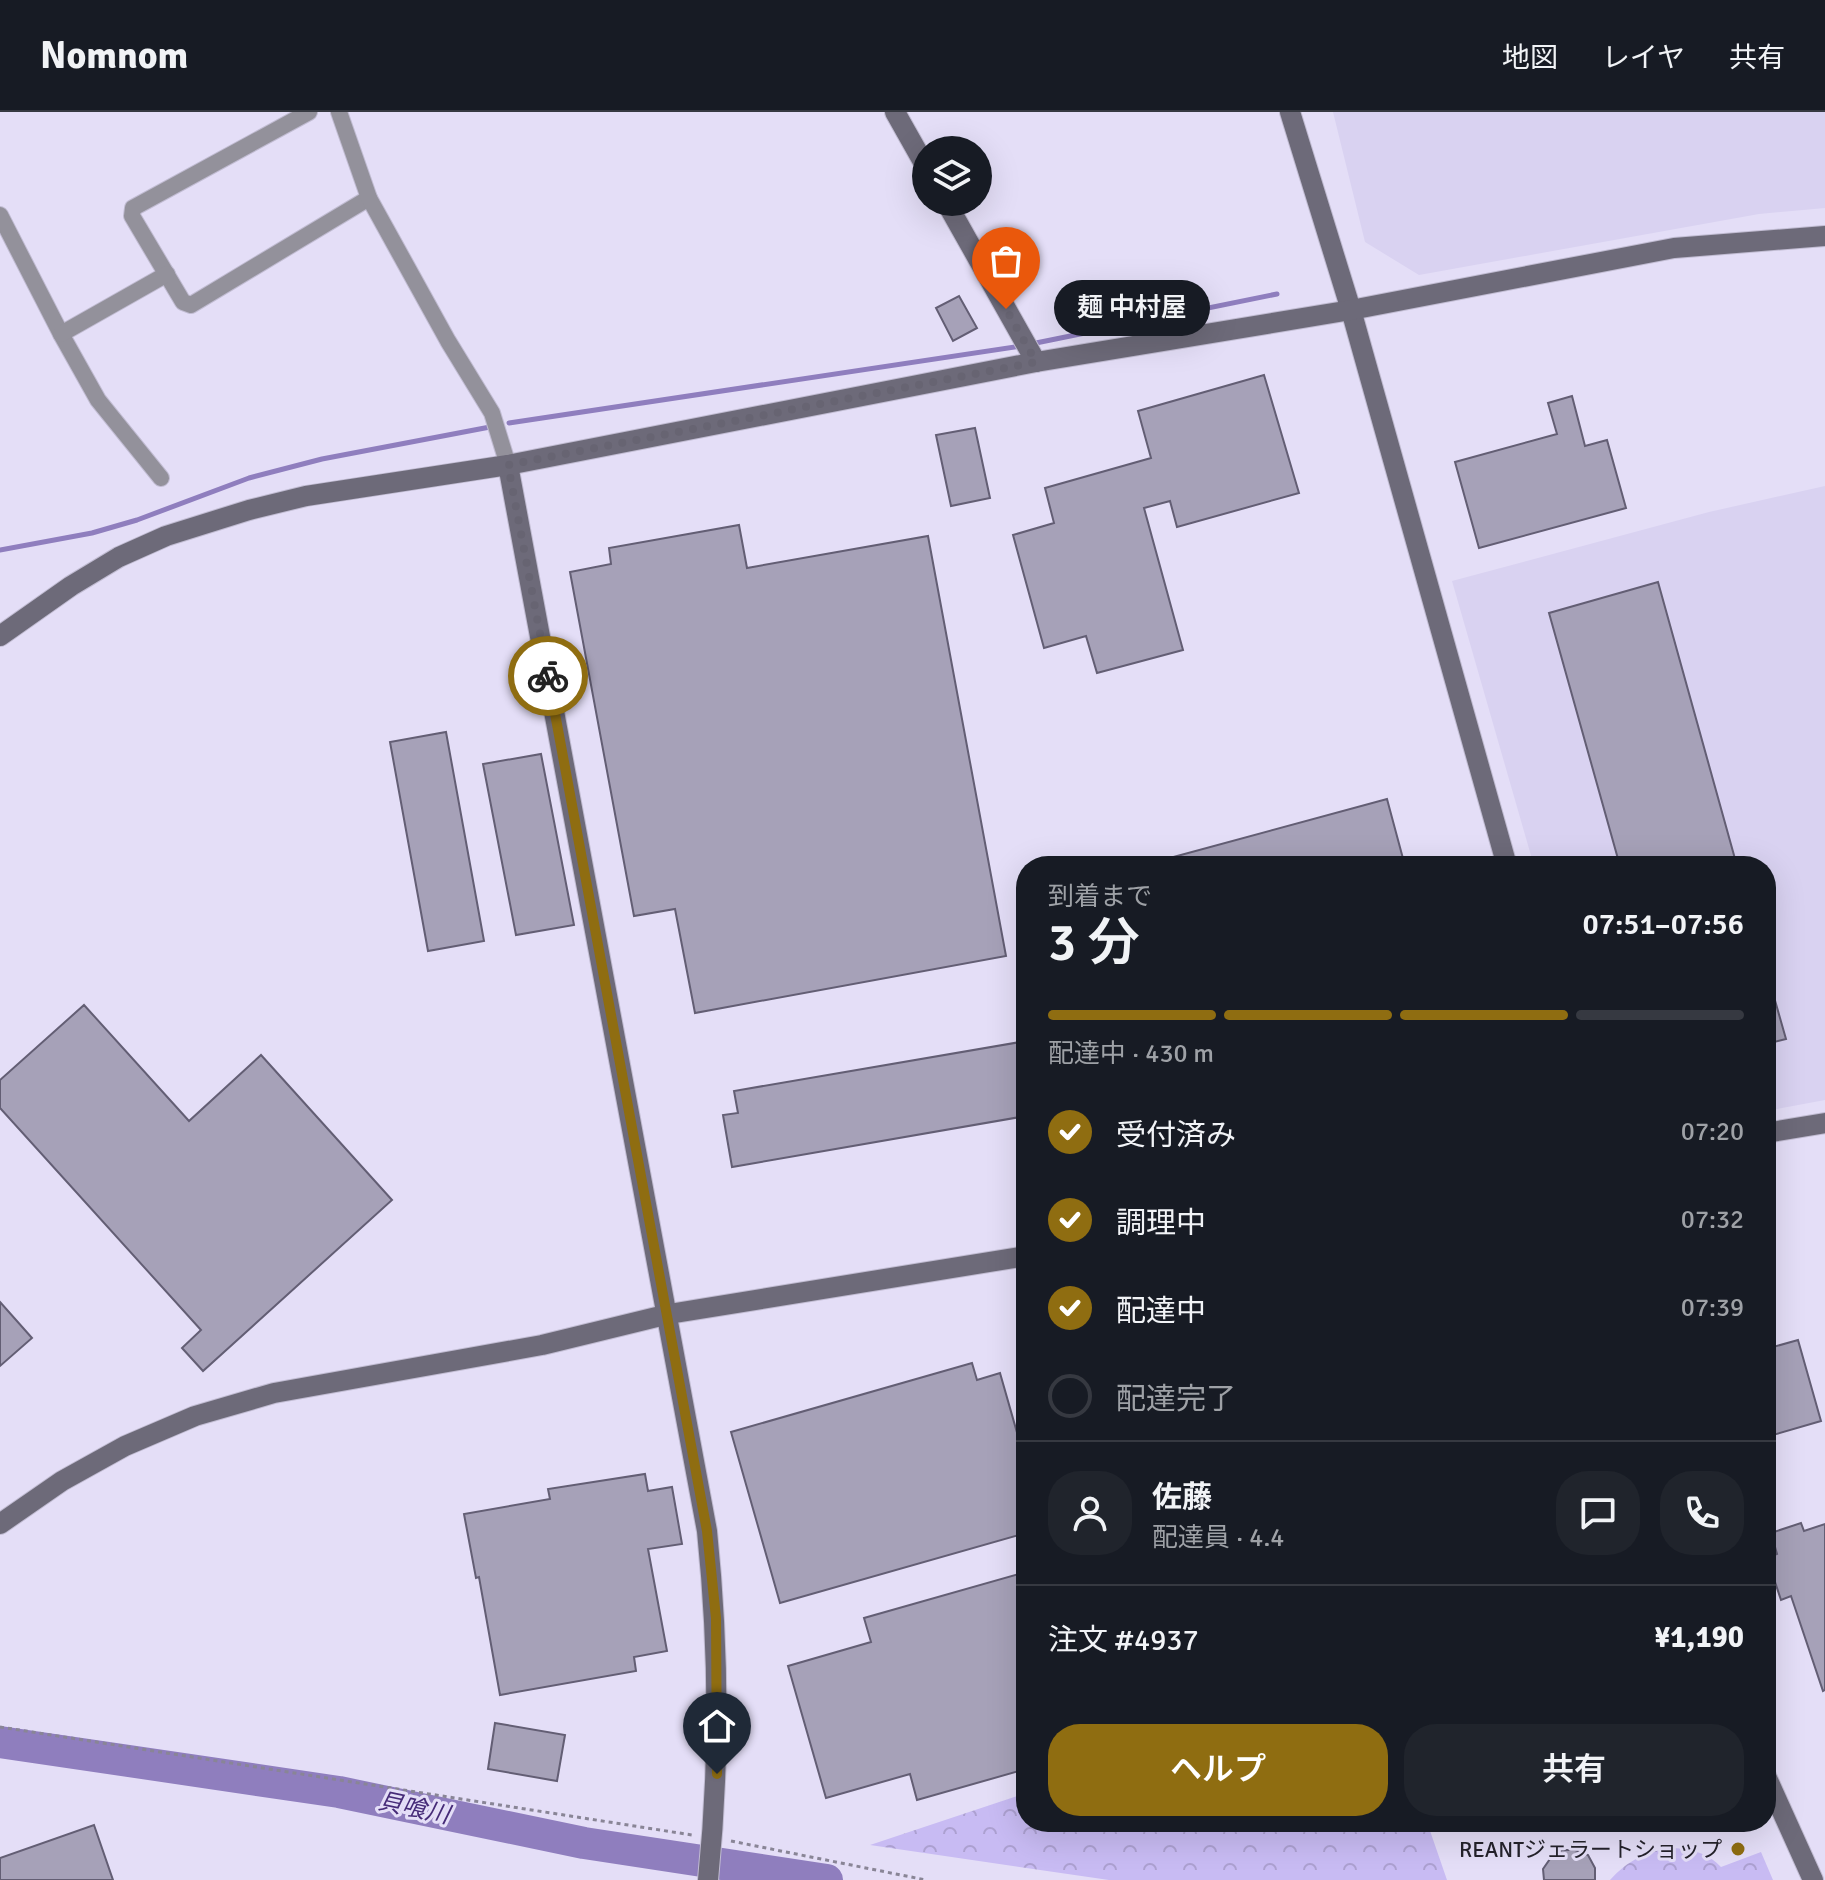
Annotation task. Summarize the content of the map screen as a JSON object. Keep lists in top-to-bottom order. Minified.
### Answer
{"water":["貝喰川"],"places":["麺 中村屋","REANTジェラートショップ"],"page":{"header":"Nomnom","nav":["地図","レイヤ","共有"],"bubble":"麺 中村屋","heading":["3 分","到着まで","07:51–07:56"],"panel":["佐藤","配達員 · 4.4","注文 #4937","¥1,190"],"bar":"配達中 · 430 m","list":[["受付済み","07:20"],["調理中","07:32"],["配達中","07:39"],"配達完了"],"buttons":["ヘルプ","共有"]}}
